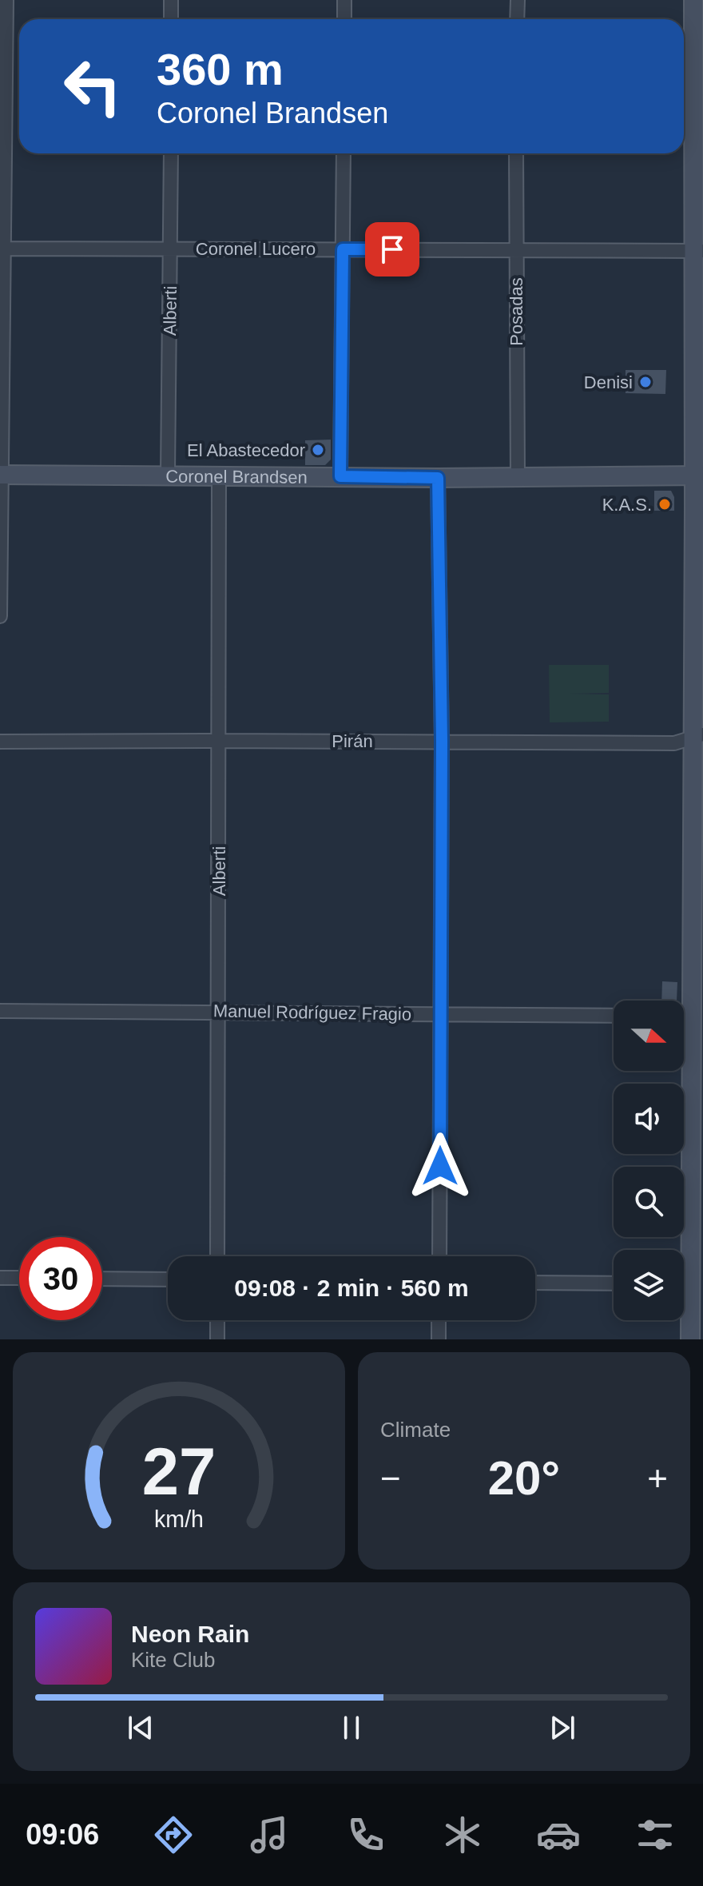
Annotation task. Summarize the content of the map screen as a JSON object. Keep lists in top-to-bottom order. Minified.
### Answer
{"streets":{"street":["Coronel Lucero","Alberti","Posadas","Coronel Brandsen","Pirán","Manuel Rodríguez Fragio"]},"crossings":[["Coronel Lucero","Alberti"],["Coronel Lucero","Posadas"],["Alberti","Coronel Brandsen"],["Alberti","Pirán"],["Alberti","Manuel Rodríguez Fragio"],["Posadas","Coronel Brandsen"]],"places":["Denisi","El Abastecedor","K.A.S."],"north":"right","page":{"turn":["360 m","Coronel Brandsen"],"limit":"30","trip":"09:08 · 2 min · 560 m","tile":"Climate","heat":["−","20°","+"],"song":["Neon Rain","Kite Club"],"tabs":"09:06","gauge":["27","km/h"]}}
